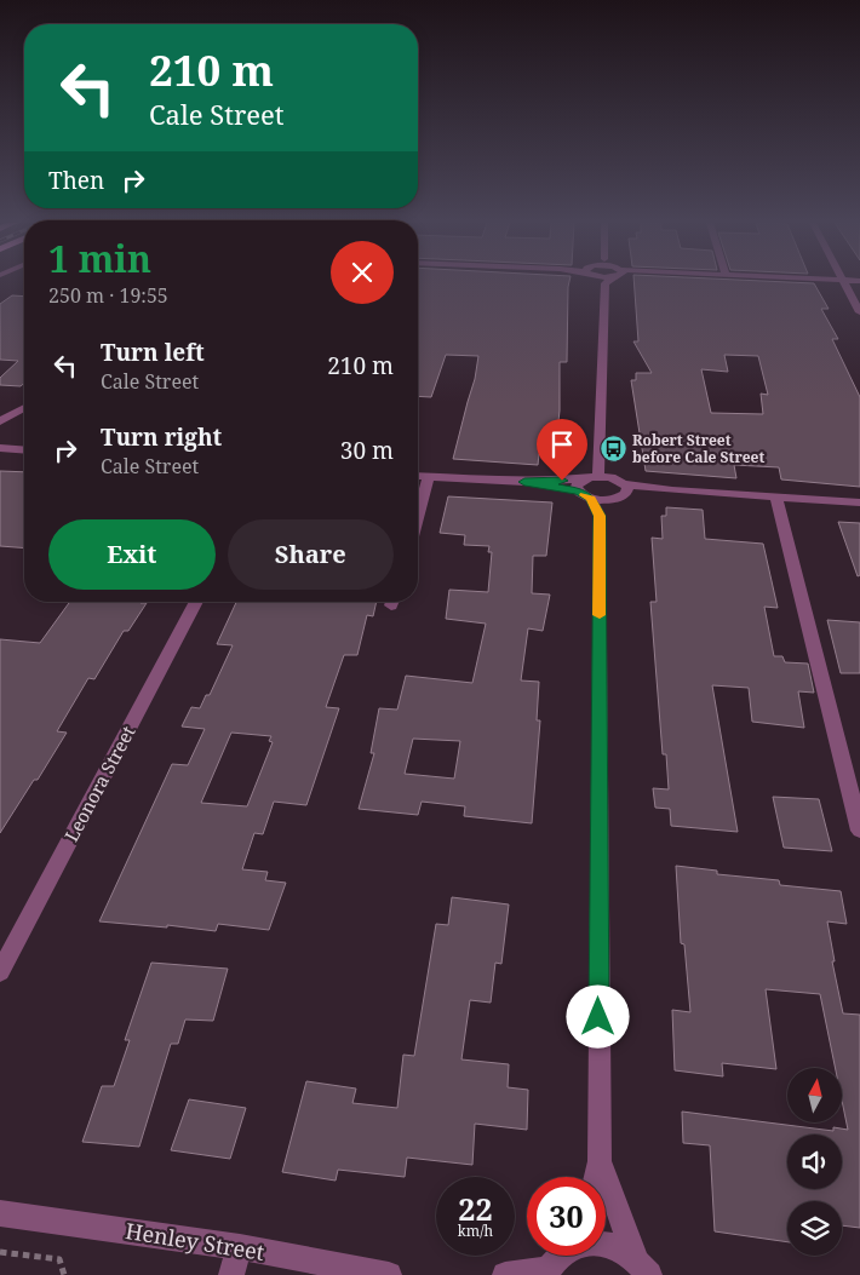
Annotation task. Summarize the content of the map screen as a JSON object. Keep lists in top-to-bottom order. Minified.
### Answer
{"streets":{"street":["Leonora Street","Henley Street"]},"places":{"bus stop":["Robert Street before Cale Street"]},"north":"top","page":{"turn":["210 m","Cale Street"],"then":"Then","heading":["1 min","250 m · 19:55"],"list":[{"name":"Turn left","note":"Cale Street","value":"210 m"},{"name":"Turn right","note":"Cale Street","value":"30 m"}],"buttons":["Exit","Share"],"speed":"22 km/h","limit":"30"}}
